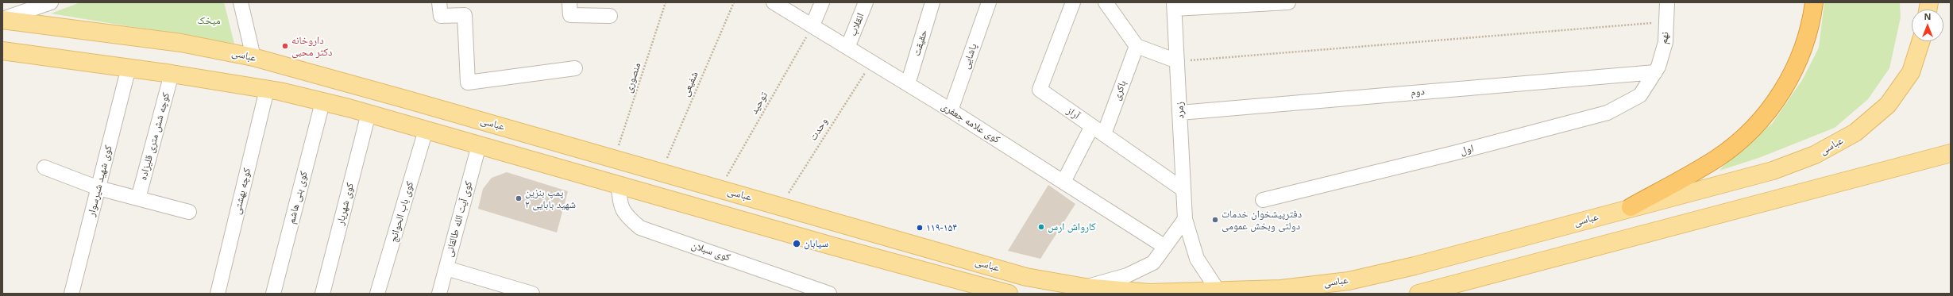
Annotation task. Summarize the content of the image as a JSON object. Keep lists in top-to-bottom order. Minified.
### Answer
{"streets":{"main road":["عباسى"],"street":["انقلاب","نهم","حقیقت","پاشایی","باکری","دوم","زمرد","آراز","کوی علامه جعفری","کوچه شش متری قلیزاده","اول","کوی شهید شیرسوار","کوچه بهشتی","کوی بنی هاشم","کوی شهریار","کوی باب الحوائج","کوی آیت الله طالقانی","کوی سبلان"],"path":["منصوری","شفیعی","توحید","وحدت"]},"crossings":[["انقلاب","کوی علامه جعفری"],["نهم","دوم"],["نهم","اول"],["حقیقت","کوی علامه جعفری"],["عباسى","منصوری"],["عباسى","شفیعی"],["عباسى","توحید"],["عباسى","زمرد"],["عباسى","وحدت"],["پاشایی","کوی علامه جعفری"],["باکری","آراز"],["دوم","زمرد"],["دوم","اول"],["توحید","کوی علامه جعفری"],["زمرد","آراز"],["کوی علامه جعفری","وحدت"]],"parks":["میخک"],"places":["داروخانه دکتر محبی","پمپ بنزین شهید بابایی ۲","دفترپیشخوان خدمات دولتی وبخش عمومی","کارواش ارس","۱۱۹-۱۵۴","سیابان"],"north":"top"}
